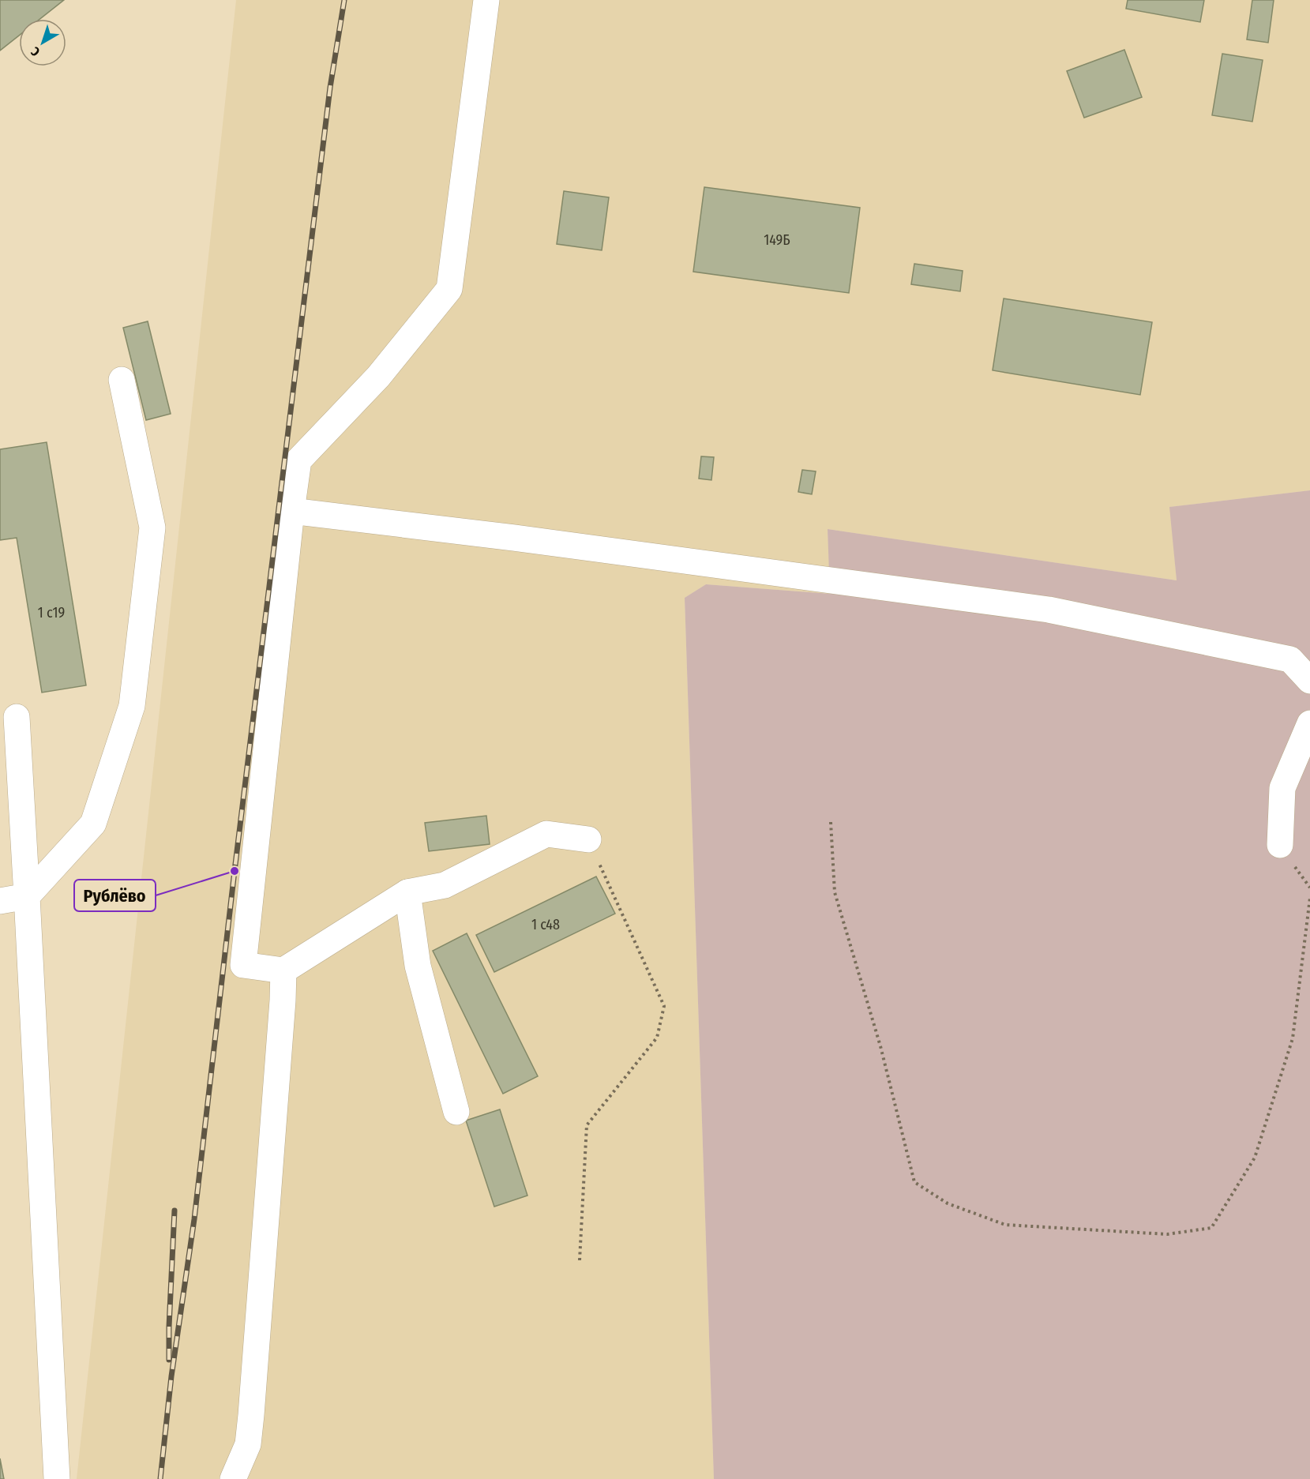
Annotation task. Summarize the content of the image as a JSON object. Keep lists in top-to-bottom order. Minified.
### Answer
{"places":["Рублёво"],"house_numbers":["149Б","1 с19","1 с48"],"north":"bottom left"}
